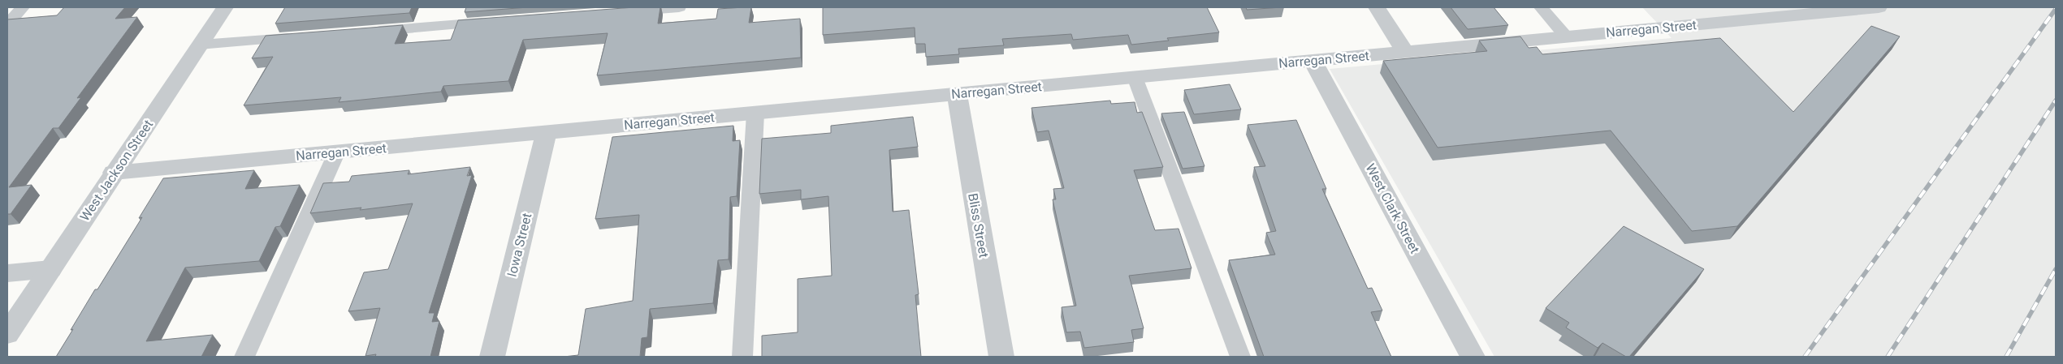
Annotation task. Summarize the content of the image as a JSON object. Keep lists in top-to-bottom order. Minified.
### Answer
{"streets":{"street":["Narregan Street","West Jackson Street","West Clark Street","Bliss Street","Iowa Street"]},"crossings":[["Narregan Street","West Jackson Street"],["Narregan Street","West Clark Street"],["Narregan Street","Bliss Street"],["Narregan Street","Iowa Street"]]}
